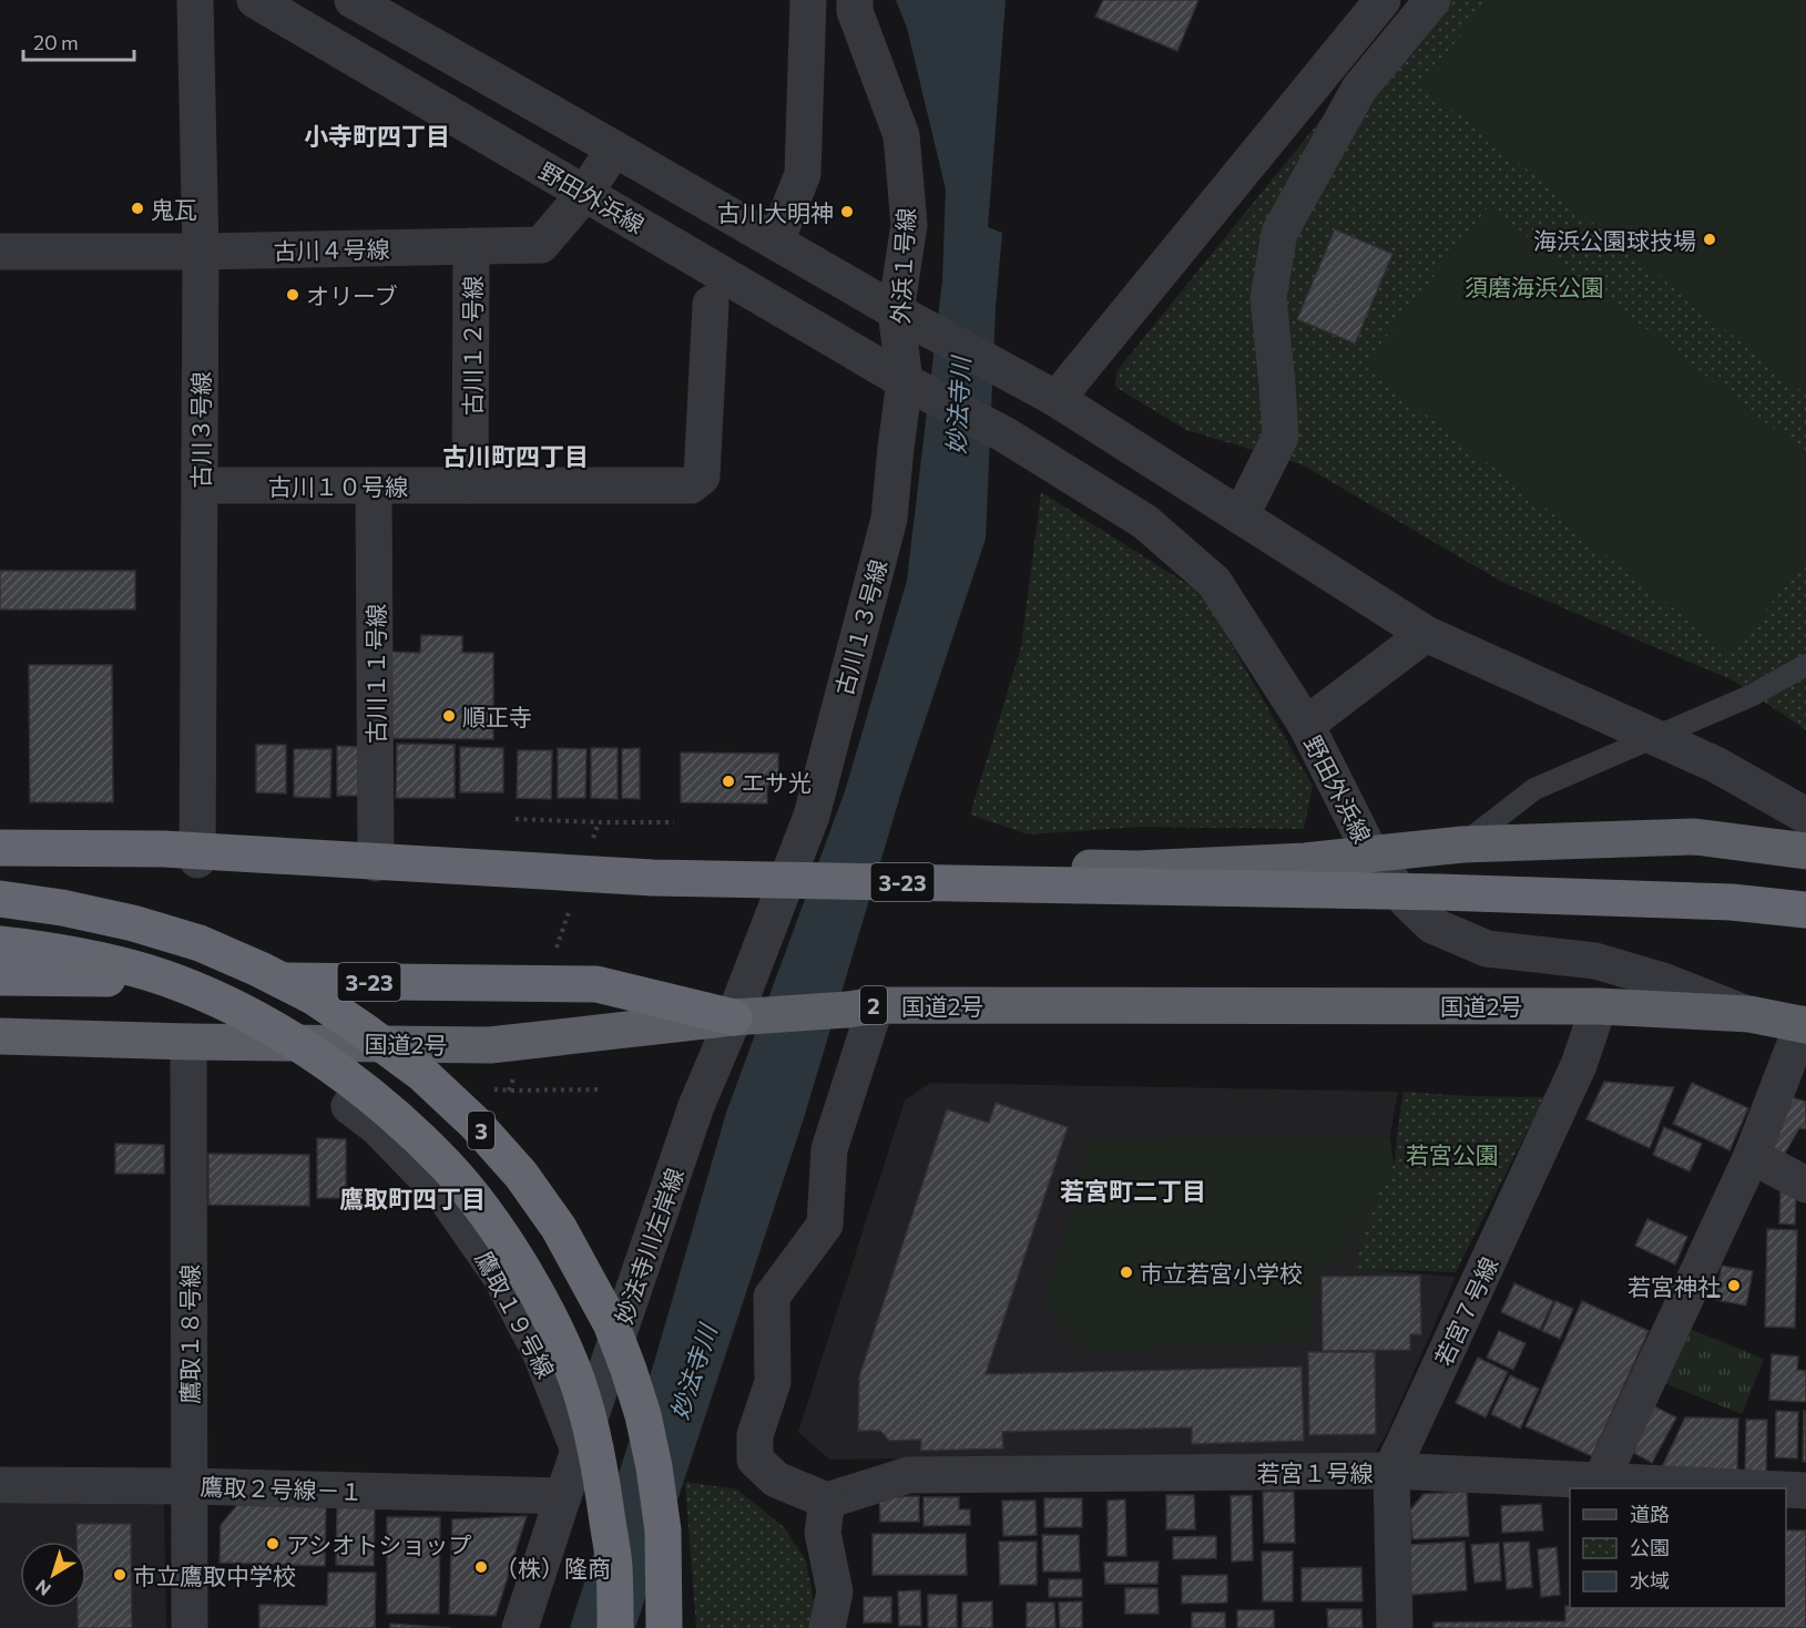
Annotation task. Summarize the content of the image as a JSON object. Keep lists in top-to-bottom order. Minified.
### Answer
{"streets":{"highway":["3-23","2","国道2号","3"],"street":["野田外浜線","古川４号線","外浜１号線","古川１２号線","古川３号線","古川１０号線","古川１３号線","古川１１号線","妙法寺川左岸線","若宮７号線","鷹取１９号線","鷹取１８号線","若宮１号線","鷹取２号線－１"]},"crossings":[["野田外浜線","古川４号線"],["野田外浜線","外浜１号線"],["野田外浜線","古川１３号線"],["野田外浜線","国道2号"],["古川４号線","古川１２号線"],["古川４号線","古川３号線"],["外浜１号線","古川１３号線"],["古川１２号線","古川１０号線"],["古川３号線","古川１０号線"],["古川１０号線","古川１１号線"],["古川１３号線","妙法寺川左岸線"],["3-23","国道2号"],["3-23","妙法寺川左岸線"],["国道2号","妙法寺川左岸線"],["国道2号","若宮７号線"],["国道2号","鷹取１８号線"],["妙法寺川左岸線","鷹取１９号線"],["妙法寺川左岸線","鷹取２号線－１"],["若宮７号線","若宮１号線"],["鷹取１８号線","鷹取２号線－１"]],"districts":["小寺町四丁目","古川町四丁目","若宮町二丁目","鷹取町四丁目"],"water":["妙法寺川"],"parks":["須磨海浜公園","若宮公園"],"places":["鬼瓦","古川大明神","海浜公園球技場","オリーブ","順正寺","エサ光","市立若宮小学校","若宮神社","アシオトショップ","（株）隆商","市立鷹取中学校"],"legend":["道路","公園","水域"],"scale_bar":"20 m","north":"bottom left"}
